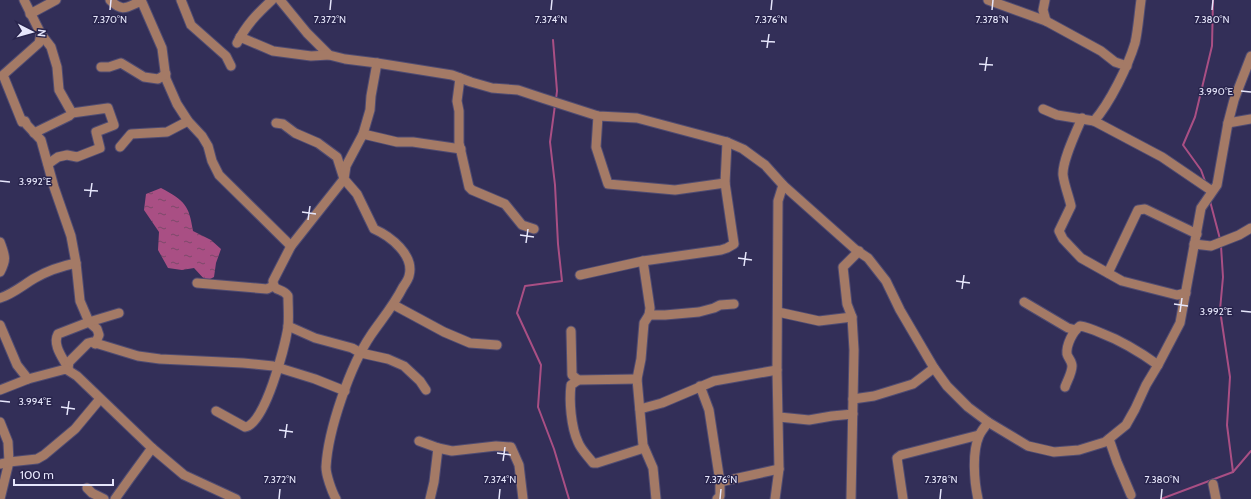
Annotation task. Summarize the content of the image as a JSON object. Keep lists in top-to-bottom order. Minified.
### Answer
{"scale_bar":"100 m","north":"right","coordinates":["7.370°N","7.372°N","7.374°N","7.376°N","7.378°N","7.380°N","3.990°E","3.992°E","3.994°E"]}
